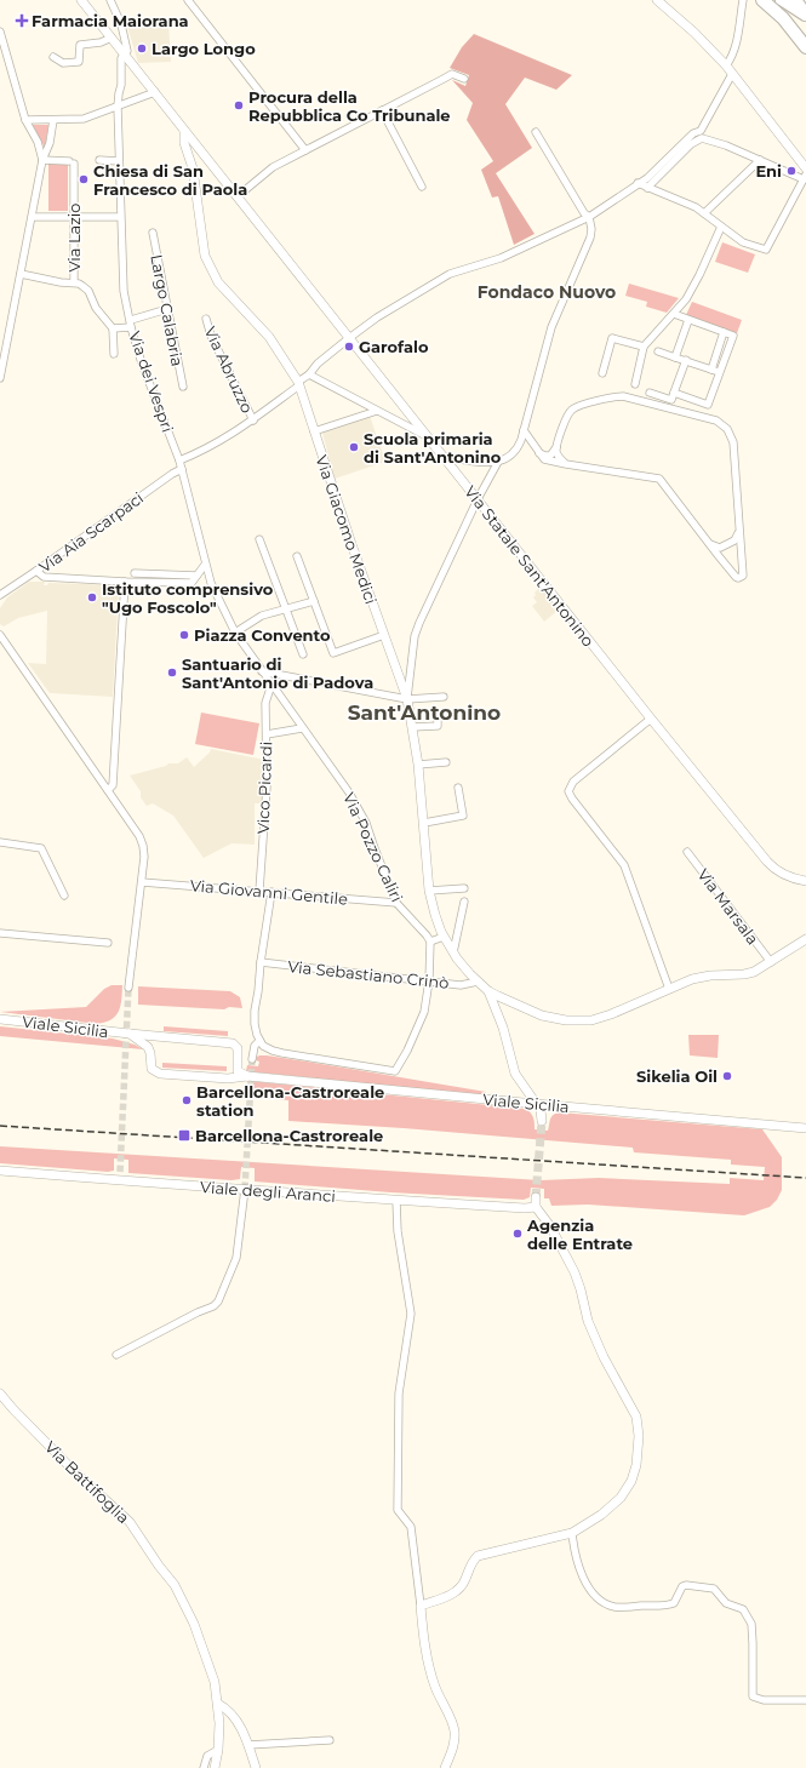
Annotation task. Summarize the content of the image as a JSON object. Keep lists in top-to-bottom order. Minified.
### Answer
{"streets":{"street":["Via Lazio","Largo Calabria","Via Abruzzo","Via dei Vespri","Via Giacomo Medici","Via Aia Scarpaci","Via Statale Sant'Antonino","Vico Picardi","Via Pozzo Caliri","Via Giovanni Gentile","Via Marsala","Via Sebastiano Crinò","Viale Sicilia","Viale degli Aranci","Via Battifoglia"]},"crossings":[["Via dei Vespri","Via Aia Scarpaci"],["Via dei Vespri","Via Statale Sant'Antonino"],["Via Giacomo Medici","Via Statale Sant'Antonino"],["Via Giacomo Medici","Via Marsala"],["Via Giacomo Medici","Via Sebastiano Crinò"],["Vico Picardi","Via Pozzo Caliri"],["Vico Picardi","Via Giovanni Gentile"],["Via Pozzo Caliri","Via Giovanni Gentile"]],"districts":["Fondaco Nuovo","Sant'Antonino"],"places":{"health":["Farmacia Maiorana"],"other":["Largo Longo","Procura della Repubblica Co Tribunale","Eni","Chiesa di San Francesco di Paola","Garofalo","Scuola primaria di Sant'Antonino","Istituto comprensivo \"Ugo Foscolo\"","Piazza Convento","Santuario di Sant'Antonio di Padova","Sikelia Oil","Barcellona-Castroreale station","Agenzia delle Entrate"],"transit":["Barcellona-Castroreale"]}}
